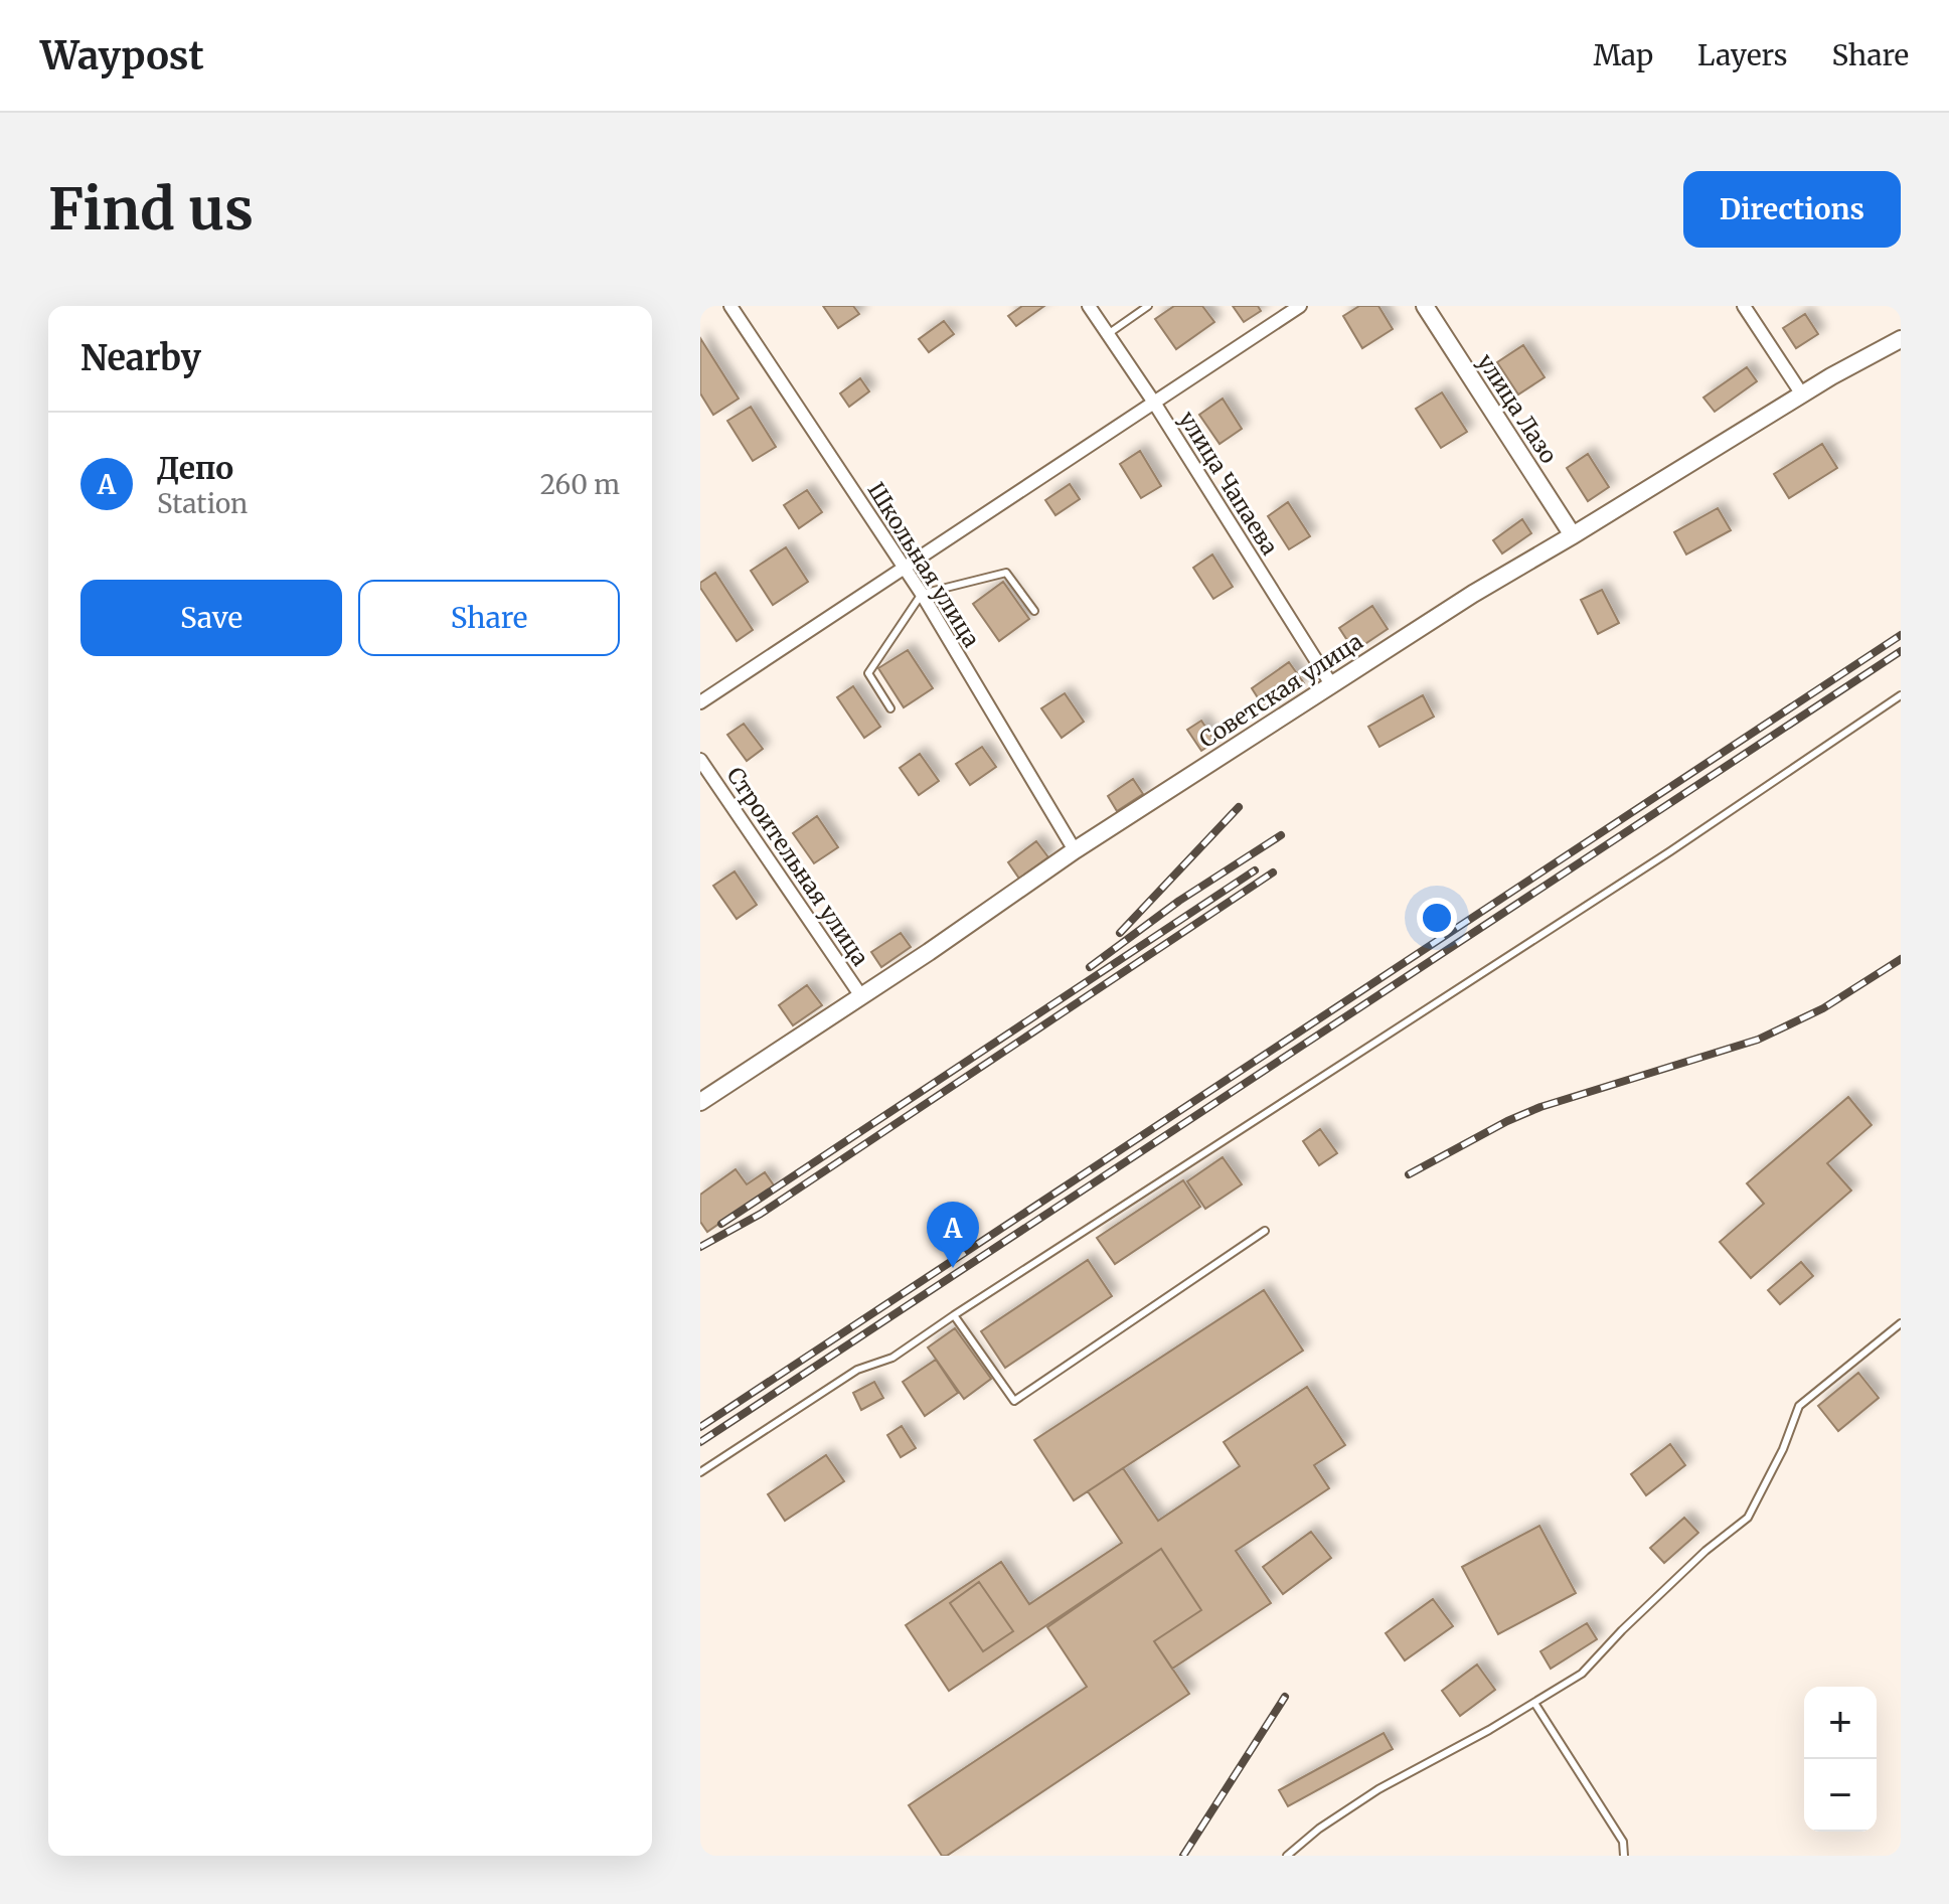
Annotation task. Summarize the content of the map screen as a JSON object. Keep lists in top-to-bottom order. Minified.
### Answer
{"streets":{"street":["улица Лазо","улица Чапаева","Школьная улица","Советская улица","Строительная улица"]},"crossings":[["улица Лазо","Советская улица"],["улица Чапаева","Советская улица"],["Школьная улица","Советская улица"],["Советская улица","Строительная улица"]],"page":{"header":"Waypost","nav":["Map","Layers","Share"],"buttons":["Directions",["Save","Share"]],"title":"Find us","heading":"Nearby","list":[{"mark":"A","name":"Депо","note":"Station","value":"260 m"}],"pins":"A","map_buttons":["+","−"]}}
